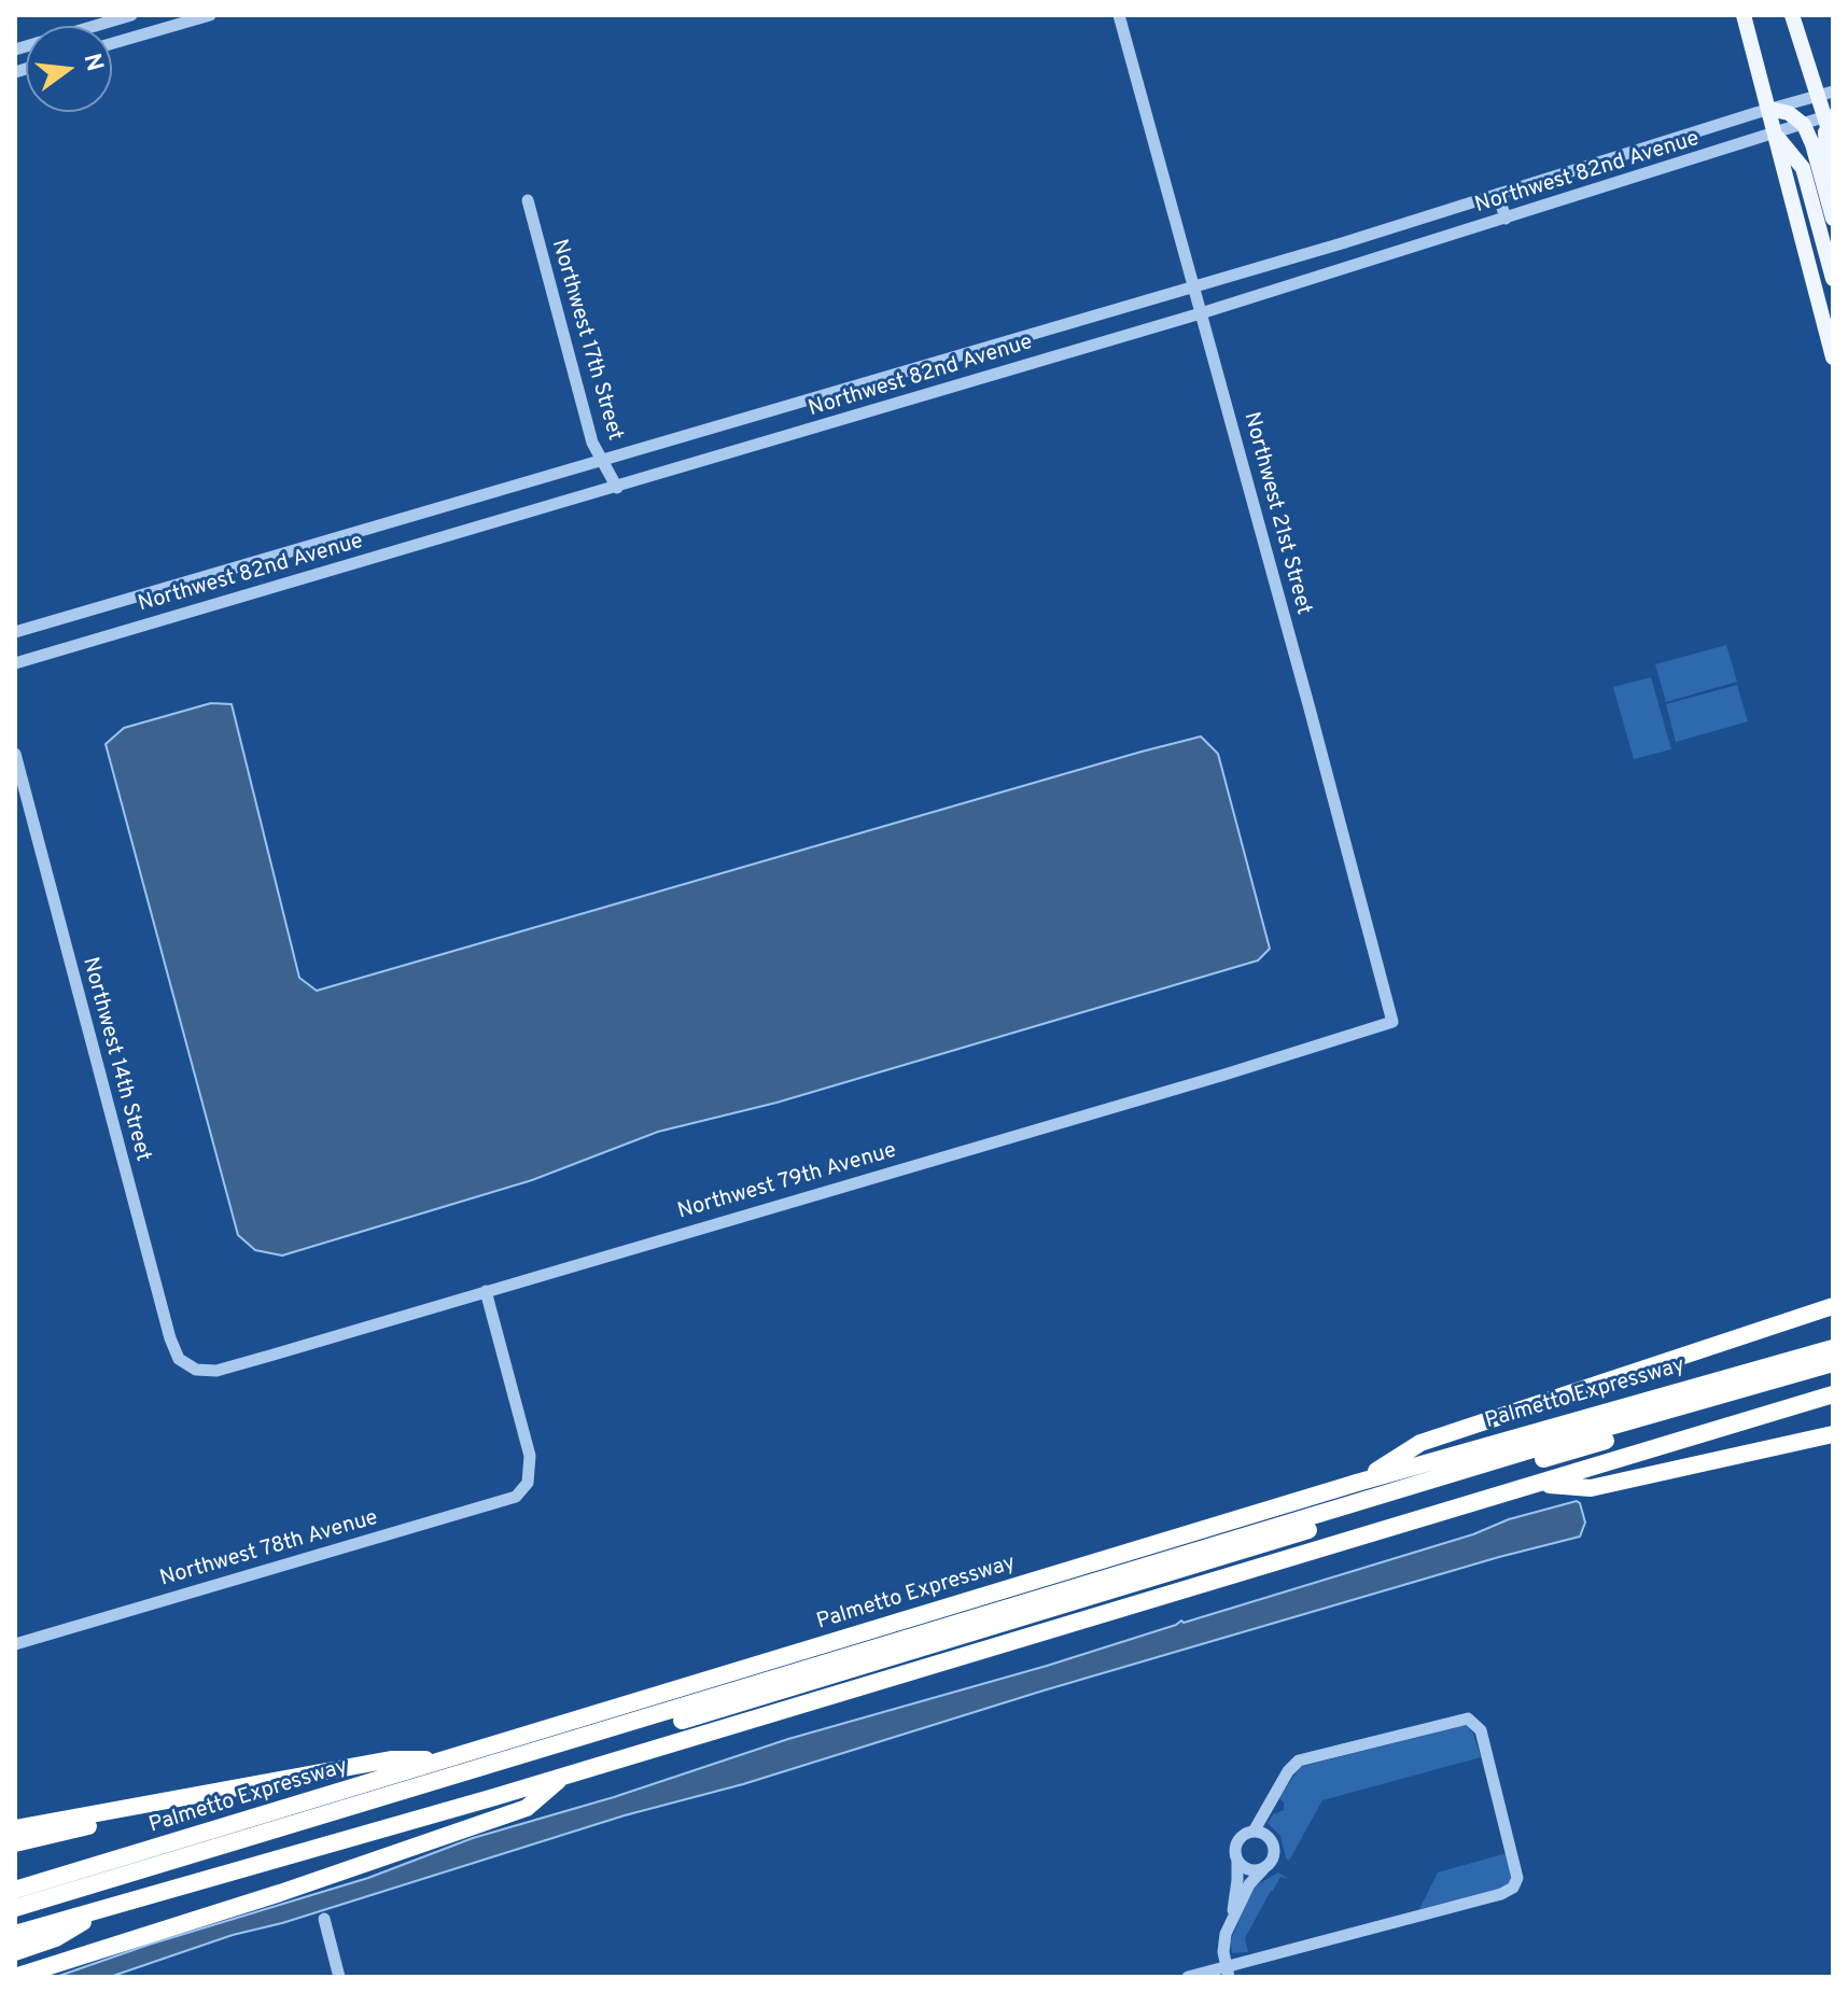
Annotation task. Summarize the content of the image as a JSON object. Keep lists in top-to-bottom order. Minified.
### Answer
{"streets":{"highway":["Palmetto Expressway"],"street":["Northwest 82nd Avenue","Northwest 17th Street","Northwest 21st Street","Northwest 14th Street","Northwest 79th Avenue","Northwest 78th Avenue"]},"crossings":[["Northwest 82nd Avenue","Northwest 17th Street"],["Northwest 82nd Avenue","Northwest 21st Street"],["Northwest 21st Street","Northwest 79th Avenue"],["Northwest 14th Street","Northwest 79th Avenue"],["Northwest 79th Avenue","Northwest 78th Avenue"]],"north":"right"}
